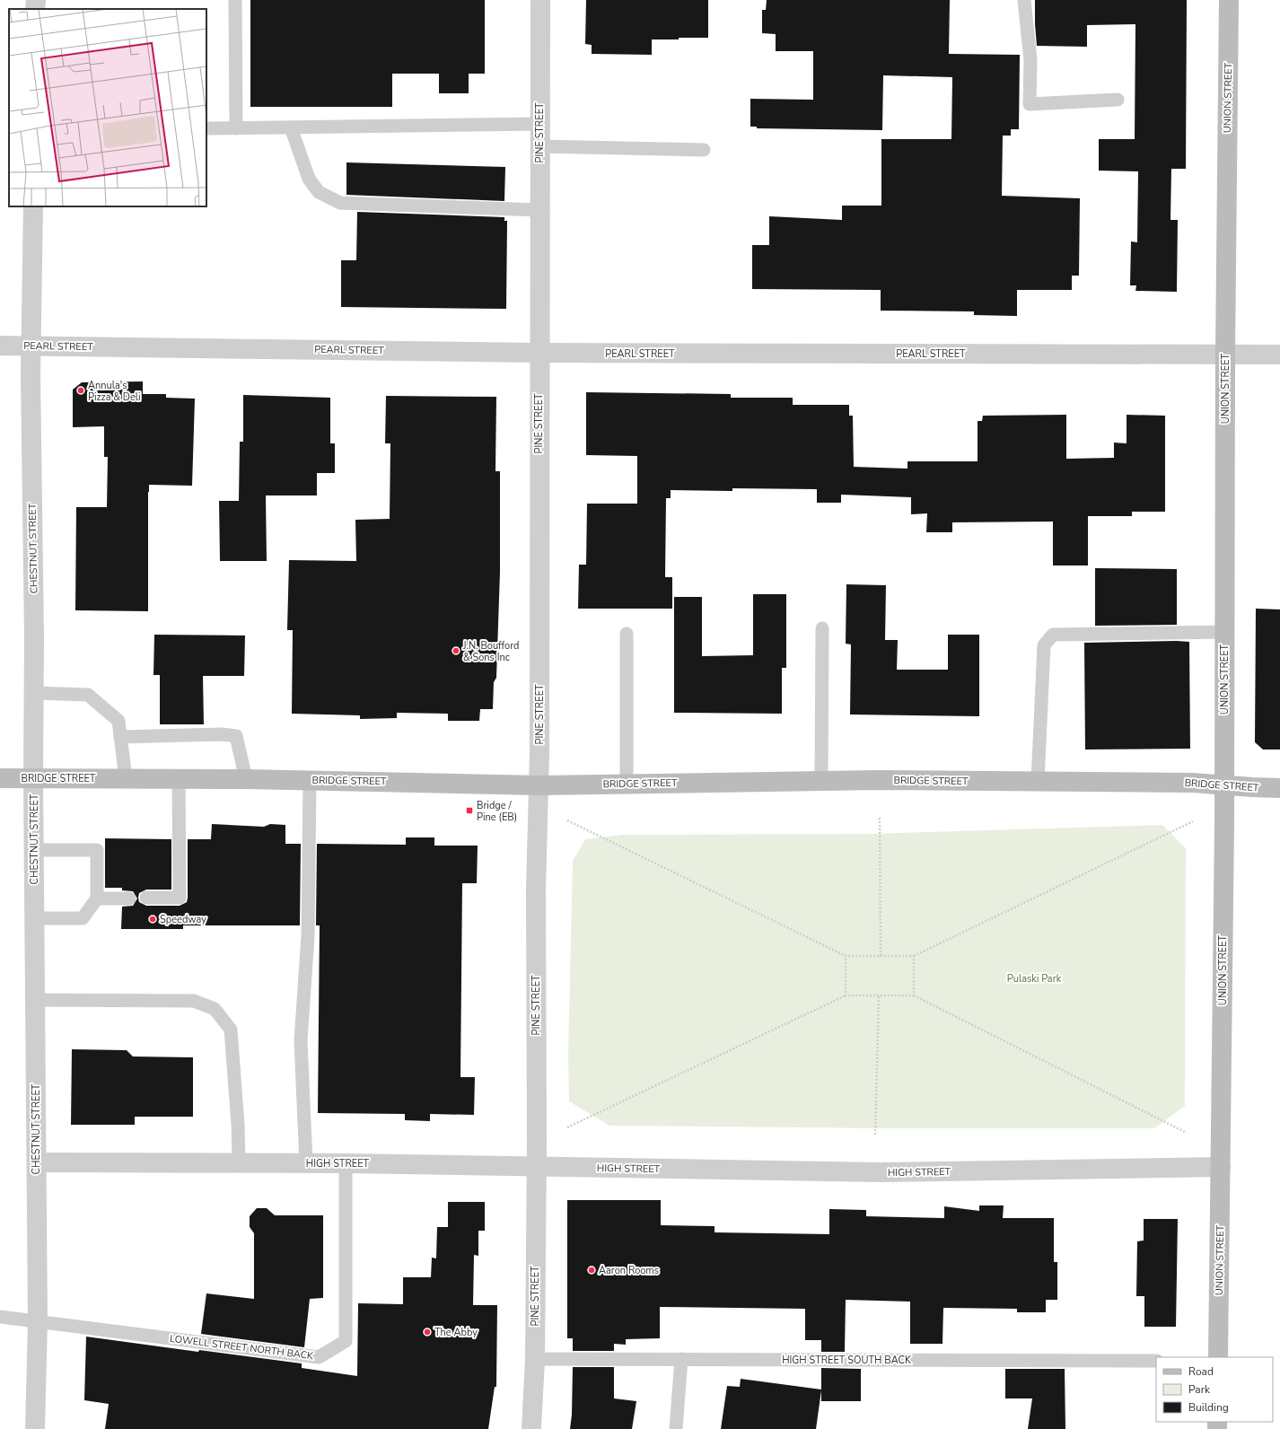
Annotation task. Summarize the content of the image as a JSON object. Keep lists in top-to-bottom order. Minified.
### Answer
{"streets":{"street":["UNION STREET","PINE STREET","PEARL STREET","CHESTNUT STREET","BRIDGE STREET","HIGH STREET"],"lane":["LOWELL STREET NORTH BACK","HIGH STREET SOUTH BACK"]},"crossings":[["UNION STREET","PEARL STREET"],["UNION STREET","BRIDGE STREET"],["UNION STREET","HIGH STREET"],["PINE STREET","PEARL STREET"],["PINE STREET","BRIDGE STREET"],["PINE STREET","HIGH STREET"],["PINE STREET","HIGH STREET SOUTH BACK"],["PEARL STREET","CHESTNUT STREET"],["CHESTNUT STREET","BRIDGE STREET"],["CHESTNUT STREET","HIGH STREET"],["CHESTNUT STREET","LOWELL STREET NORTH BACK"],["HIGH STREET","LOWELL STREET NORTH BACK"]],"parks":["Pulaski Park"],"places":{"other":["Annula's Pizza & Deli","J.N. Boufford & Sons Inc","Speedway","Aaron Rooms","The Abby"],"transit":["Bridge / Pine (EB)"]},"legend":["Road","Park","Building"]}
